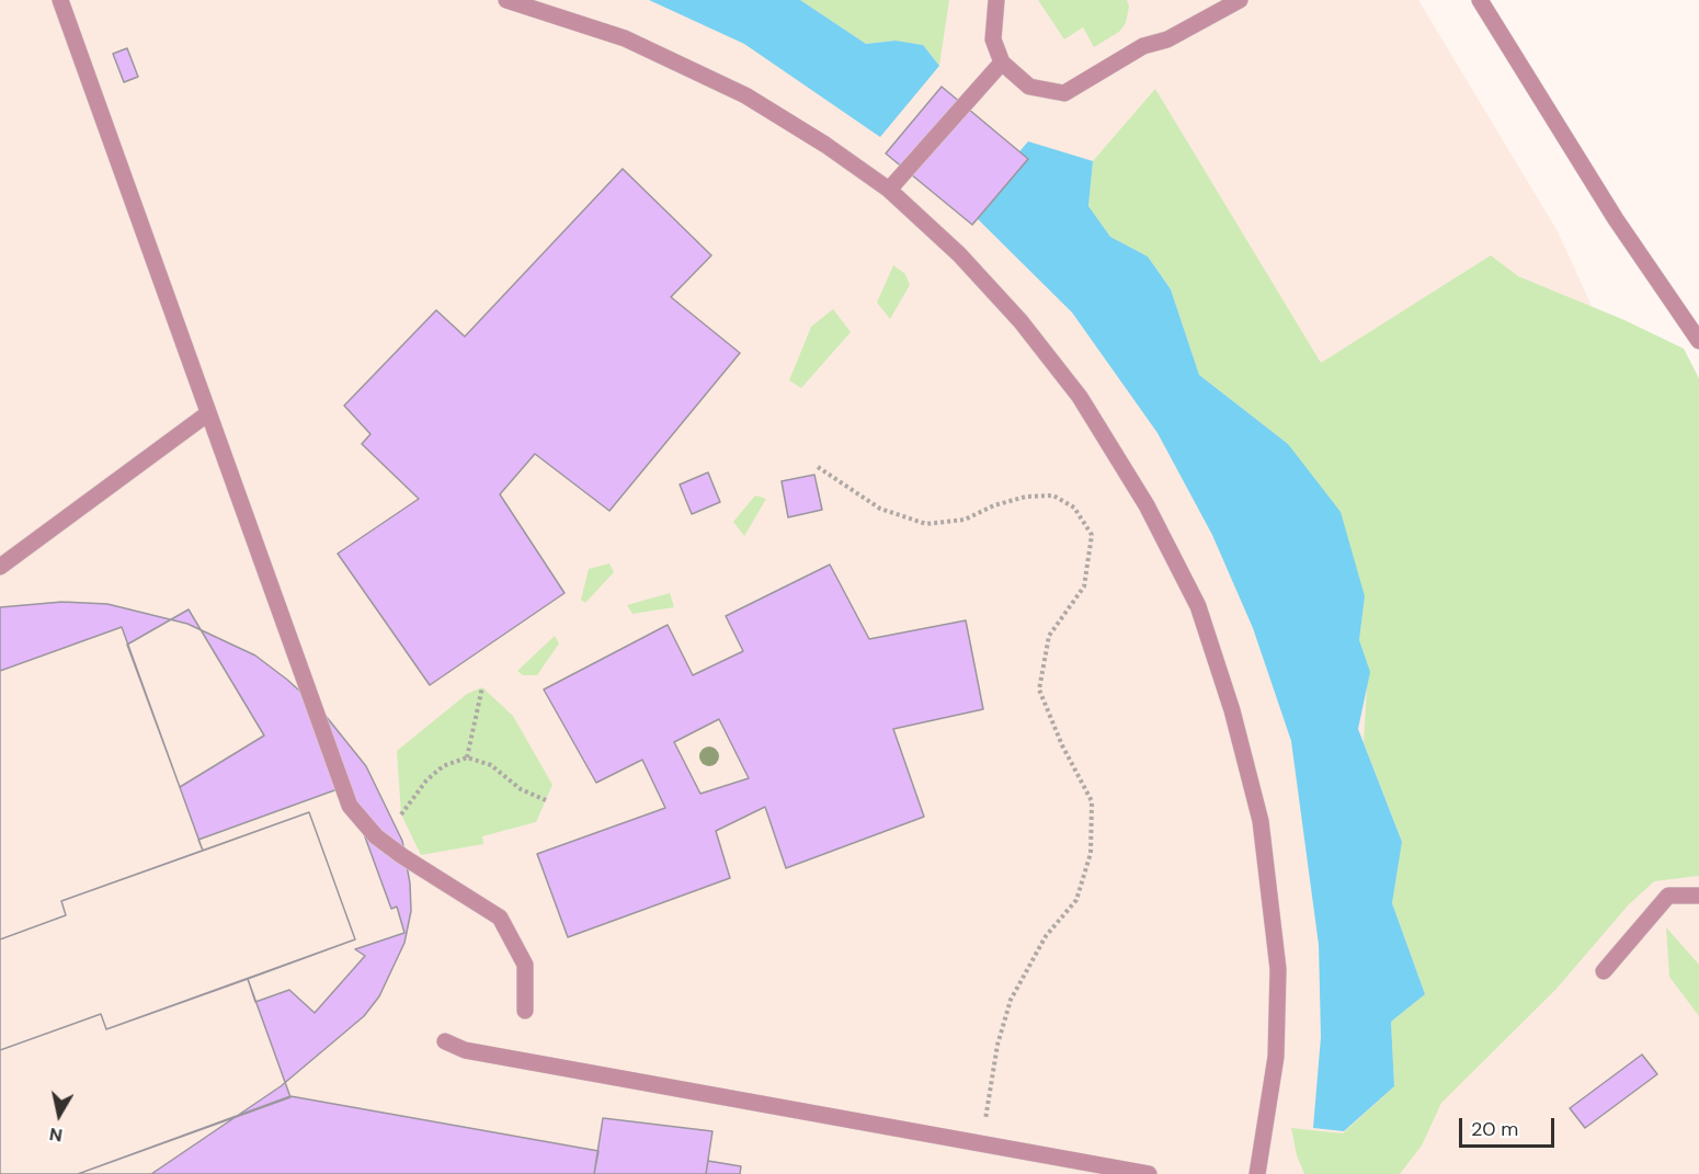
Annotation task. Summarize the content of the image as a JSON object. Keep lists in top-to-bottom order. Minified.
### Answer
{"scale_bar":"20 m","north":"bottom"}
